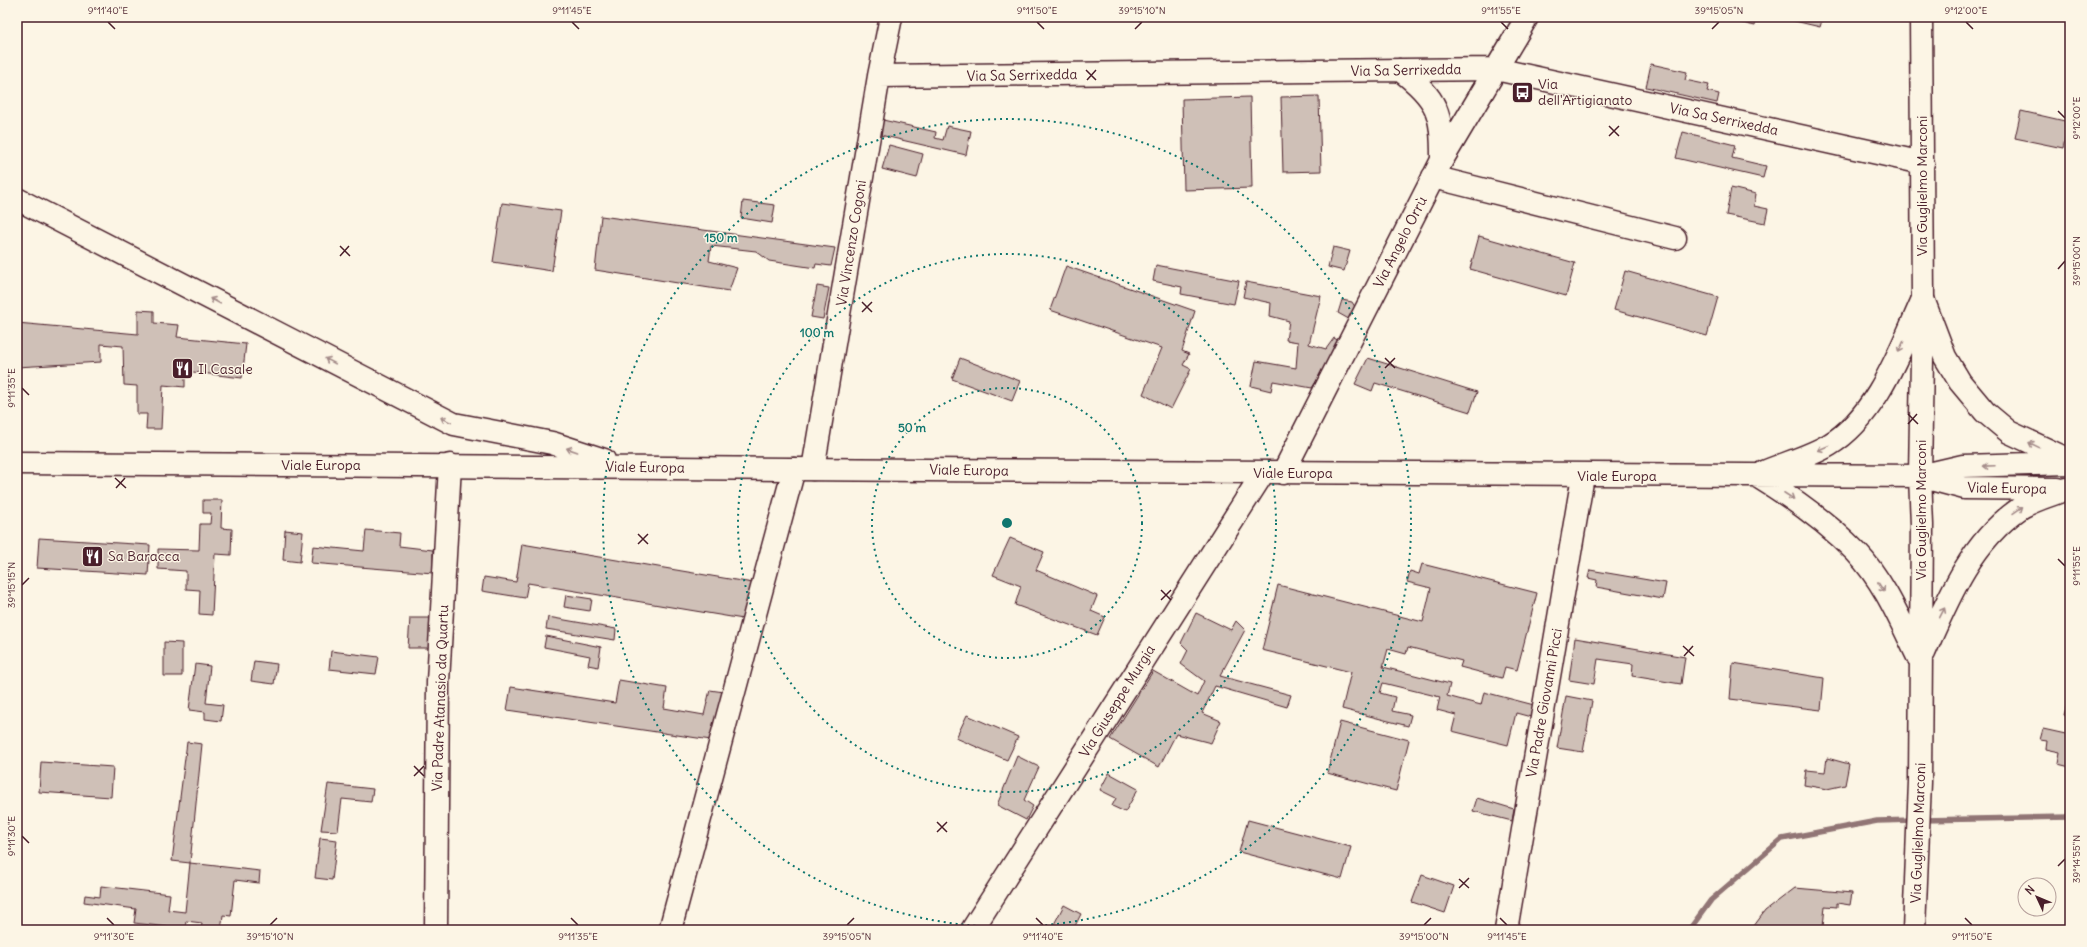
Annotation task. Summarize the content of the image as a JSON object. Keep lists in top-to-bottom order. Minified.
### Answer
{"streets":{"street":["Via Sa Serrixedda","Via Guglielmo Marconi","Via Angelo Orrù","Via Vincenzo Cogoni","Viale Europa","Via Padre Atanasio da Quartu","Via Giuseppe Murgia","Via Padre Giovanni Picci"]},"crossings":[["Via Sa Serrixedda","Via Guglielmo Marconi"],["Via Sa Serrixedda","Via Angelo Orrù"],["Via Sa Serrixedda","Via Vincenzo Cogoni"],["Via Guglielmo Marconi","Viale Europa"],["Via Angelo Orrù","Viale Europa"],["Via Angelo Orrù","Via Giuseppe Murgia"],["Via Vincenzo Cogoni","Viale Europa"],["Viale Europa","Via Padre Atanasio da Quartu"],["Viale Europa","Via Giuseppe Murgia"],["Viale Europa","Via Padre Giovanni Picci"]],"places":{"bus stop":["Via dell'Artigianato"],"restaurant":["Il Casale","Sa Baracca"]},"north":"top left","coordinates":["9°11'40\"E","9°11'45\"E","9°11'50\"E","39°15'10\"N","9°11'55\"E","39°15'05\"N","9°12'00\"E","39°15'00\"N","9°11'35\"E","39°15'15\"N","9°11'30\"E","39°14'55\"N"],"rings":["150 m","100 m","50 m"]}
